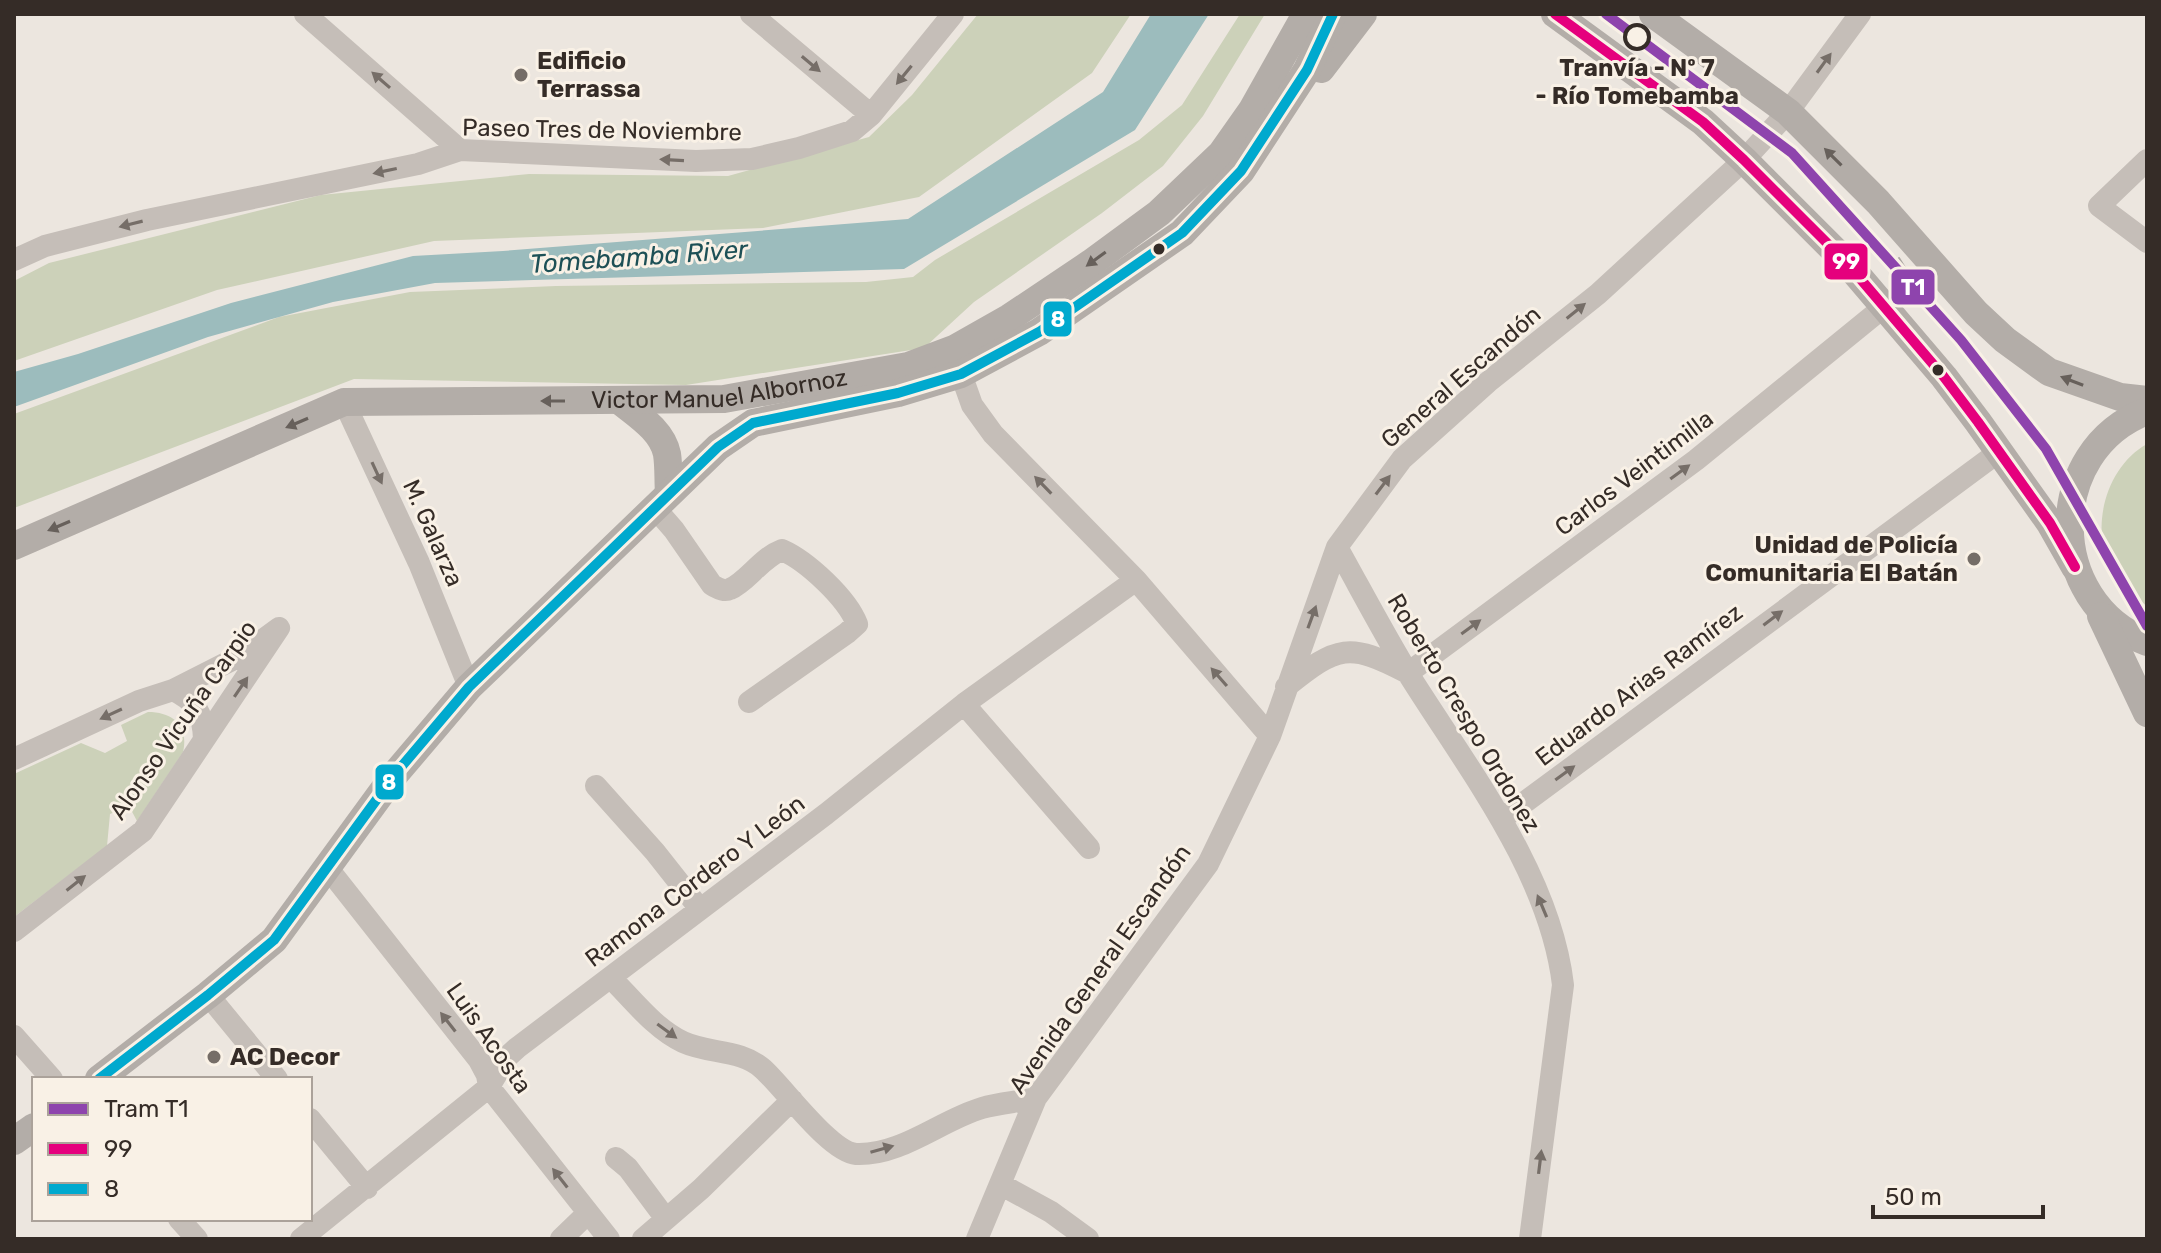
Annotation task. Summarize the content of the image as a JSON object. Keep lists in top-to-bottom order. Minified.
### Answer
{"streets":{"main road":["Victor Manuel Albornoz"],"street":["Paseo Tres de Noviembre","General Escandón","Carlos Veintimilla","M. Galarza","Eduardo Arias Ramírez","Roberto Crespo Ordonez","Alonso Vicuña Carpio","Ramona Cordero Y León","Avenida General Escandón","Luis Acosta"]},"crossings":[["General Escandón","Roberto Crespo Ordonez"],["General Escandón","Avenida General Escandón"],["Victor Manuel Albornoz","M. Galarza"],["Carlos Veintimilla","Roberto Crespo Ordonez"],["Eduardo Arias Ramírez","Roberto Crespo Ordonez"],["Ramona Cordero Y León","Luis Acosta"]],"one_way":["Paseo Tres de Noviembre","General Escandón","Carlos Veintimilla","M. Galarza","Eduardo Arias Ramírez","Roberto Crespo Ordonez"],"water":["Tomebamba River"],"places":["Tranvía - Nº 7 - Río Tomebamba","Edificio Terrassa","Unidad de Policía Comunitaria El Batán","AC Decor"],"lines":["tram line T1","transit line 99","transit line 8"],"legend":["Tram T1","99","8"],"scale_bar":"50 m"}
